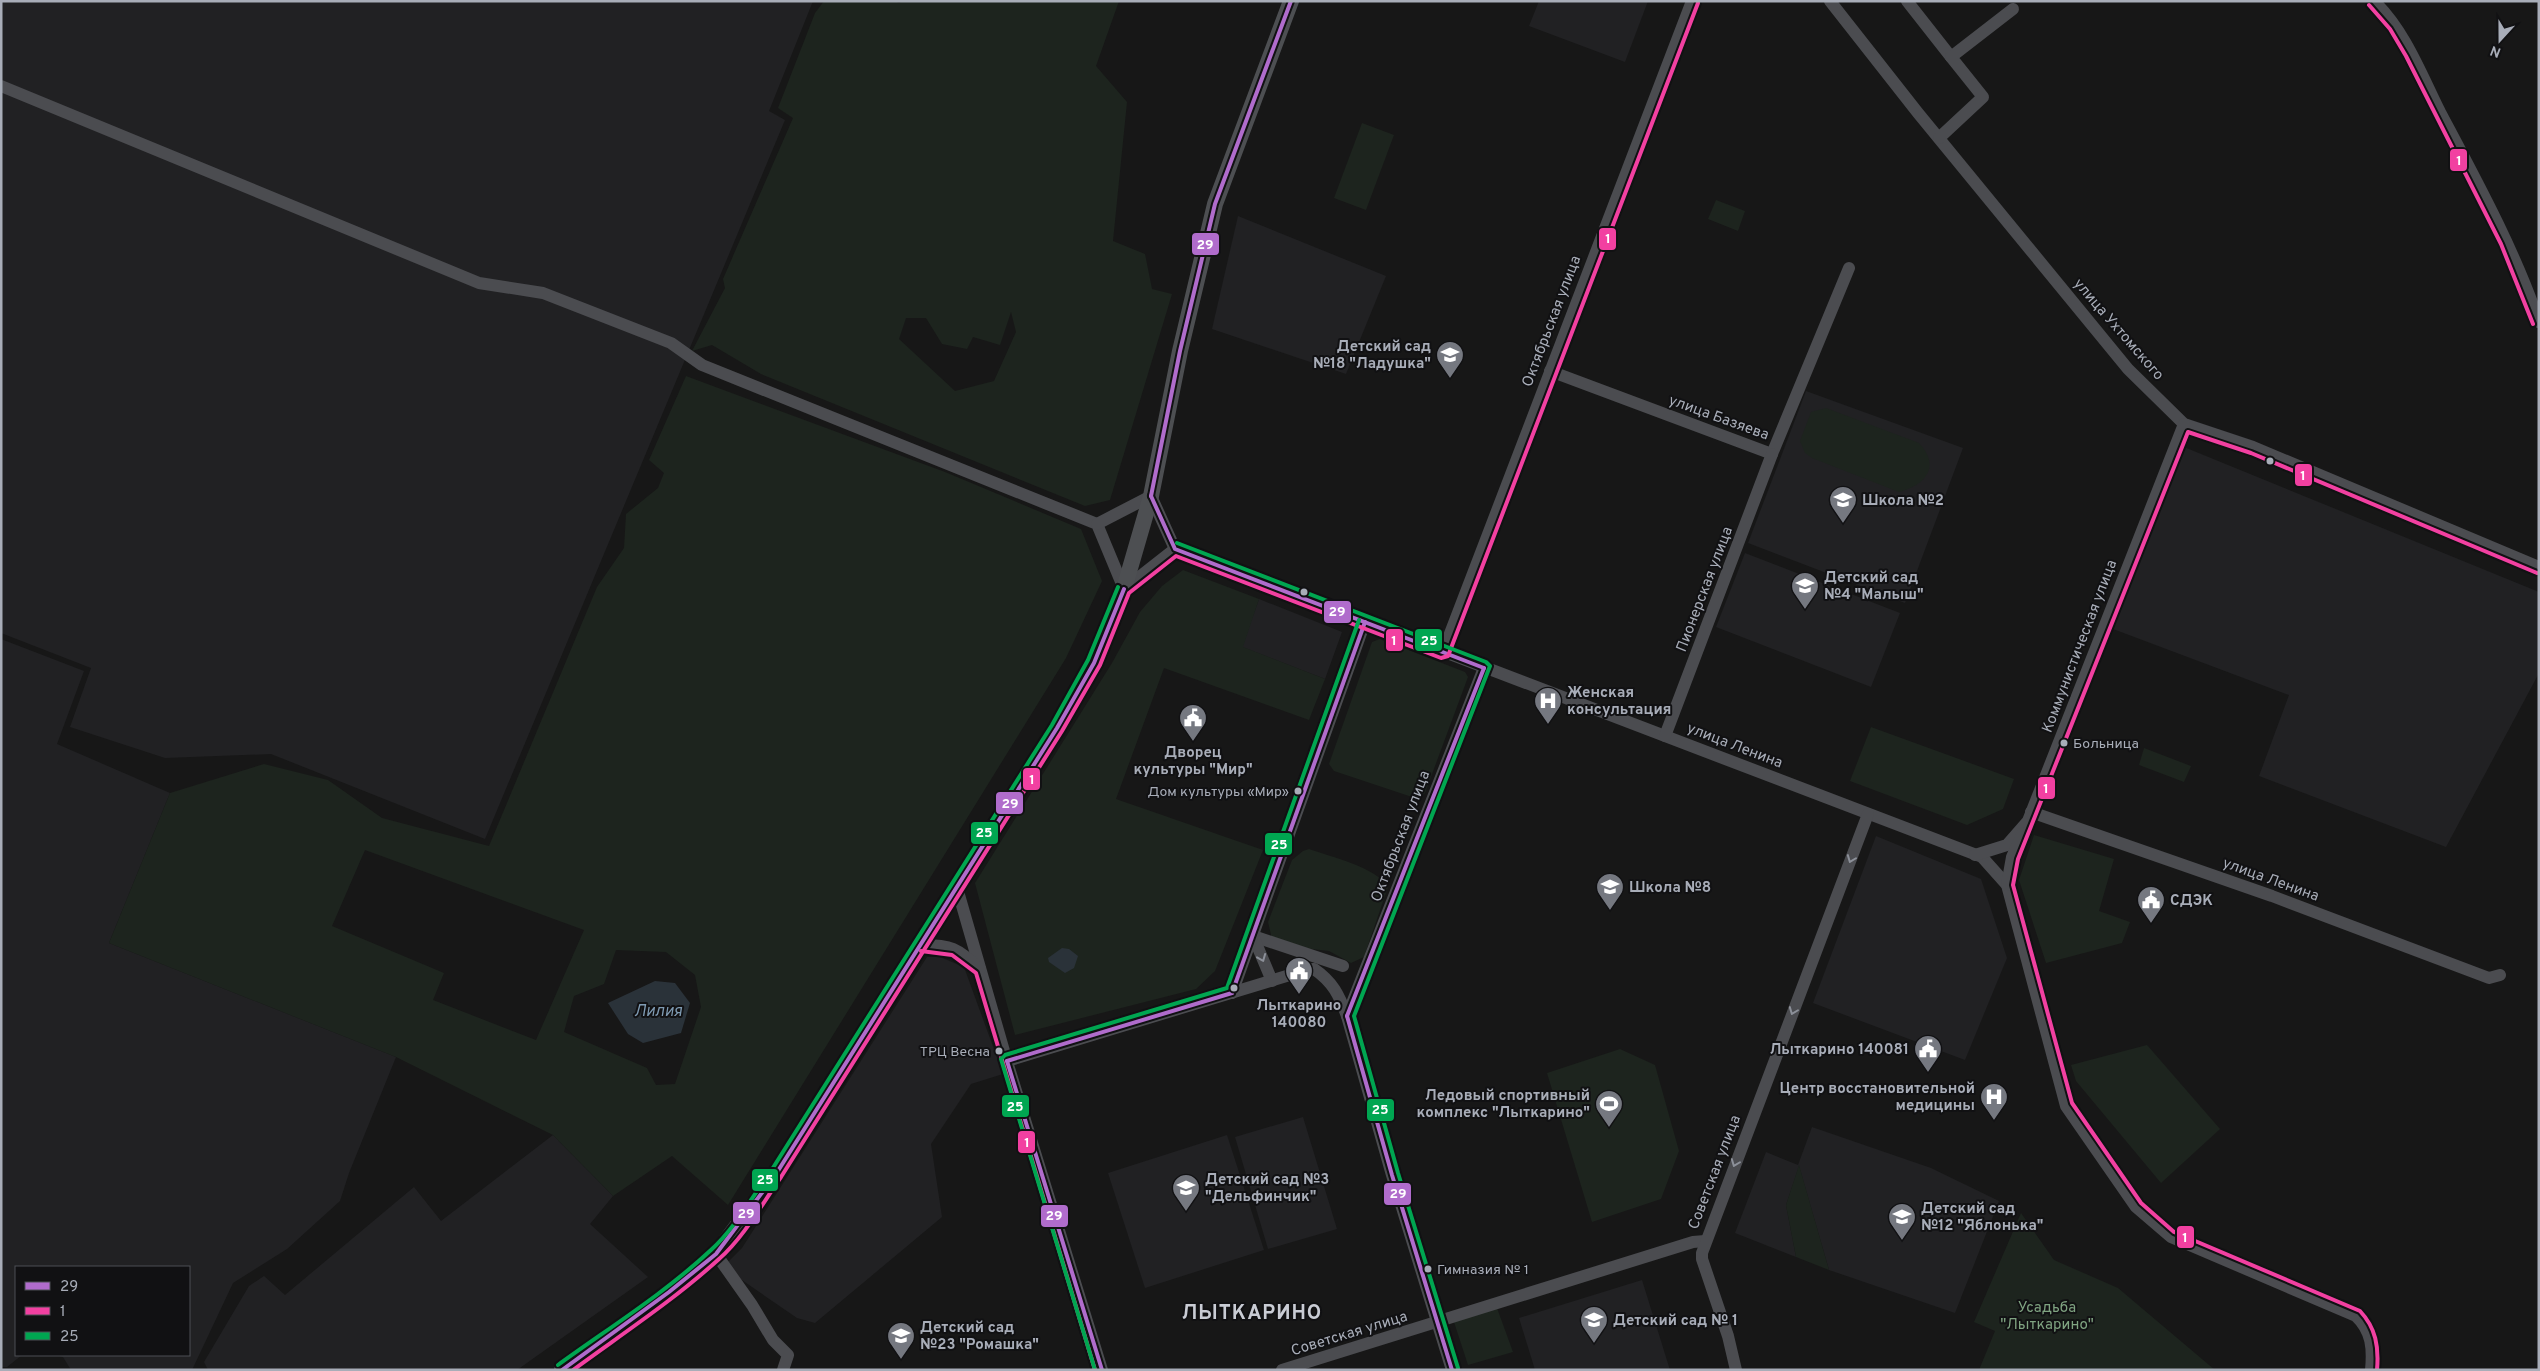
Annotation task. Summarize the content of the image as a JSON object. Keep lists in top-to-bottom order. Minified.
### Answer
{"streets":{"street":["Октябрьская улица","улица Ухтомского","улица Базяева","Пионерская улица","Коммунистическая улица","улица Ленина","Советская улица"]},"crossings":[["Октябрьская улица","улица Базяева"],["Октябрьская улица","улица Ленина"],["улица Ухтомского","Коммунистическая улица"],["улица Базяева","Пионерская улица"],["Пионерская улица","улица Ленина"],["Коммунистическая улица","улица Ленина"],["улица Ленина","Советская улица"]],"one_way":["Советская улица"],"districts":["ЛЫТКАРИНО"],"water":["Лилия"],"parks":["Усадьба \"Лыткарино\""],"places":{"school or university":["Детский сад №18 \"Ладушка\"","Школа №2","Детский сад №4 \"Малыш\"","Школа №8","Детский сад №3 \"Дельфинчик\"","Детский сад №12 \"Яблонька\"","Детский сад № 1","Детский сад №23 \"Ромашка\""],"hospital":["Женская консультация","Центр восстановительной медицины"],"public building":["Дворец культуры \"Мир\"","СДЭК","Лыткарино 140080","Лыткарино 140081"],"other":["Больница","Дом культуры «Мир»","ТРЦ Весна","Гимназия № 1"],"sports":["Ледовый спортивный комплекс \"Лыткарино\""]},"lines":["transit line 29","transit line 1","transit line 25"],"legend":["29","1","25"],"north":"bottom"}
